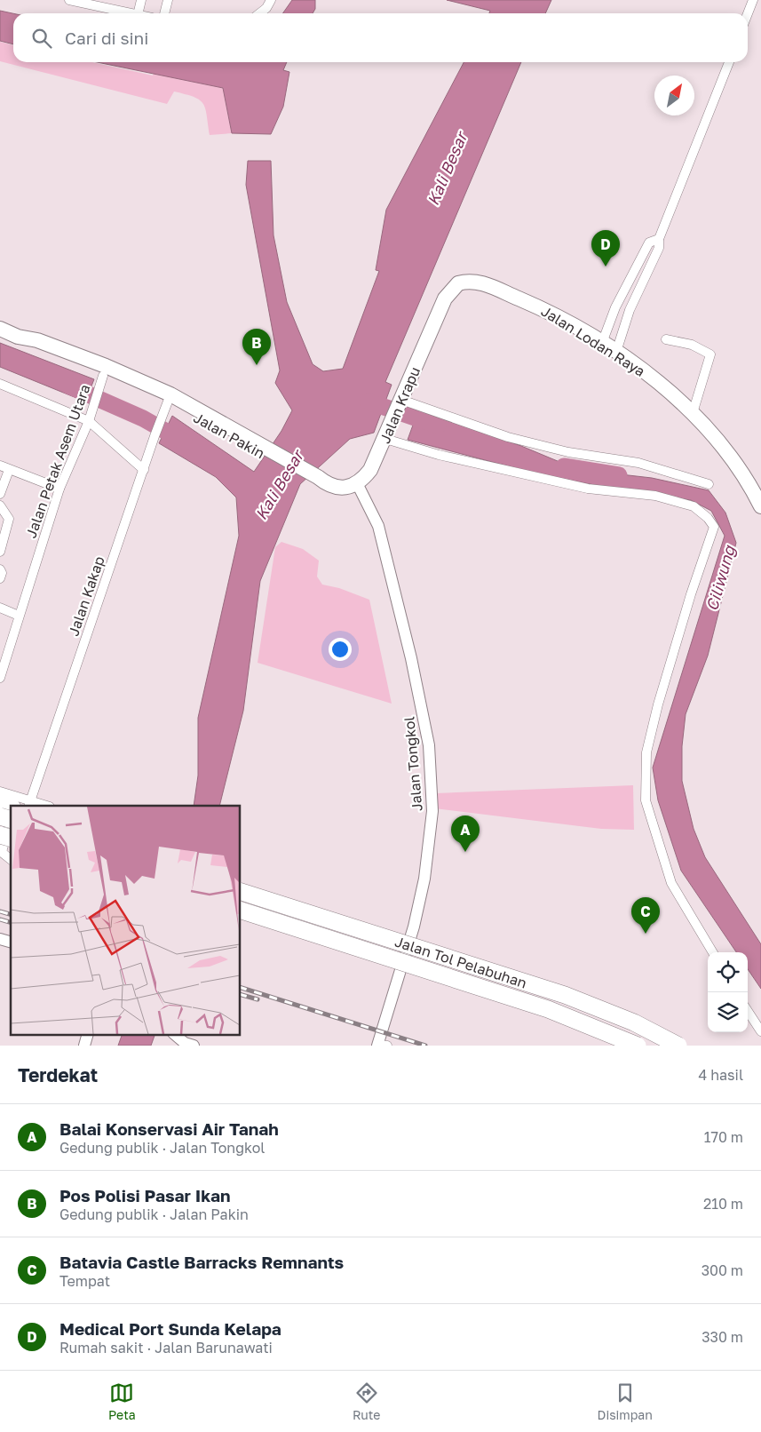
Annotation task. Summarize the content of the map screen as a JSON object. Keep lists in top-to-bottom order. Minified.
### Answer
{"streets":{"highway":["Jalan Lodan Raya","Jalan Krapu","Jalan Pakin","Jalan Tol Pelabuhan"],"street":["Jalan Petak Asem Utara","Jalan Kakap","Jalan Tongkol"]},"crossings":[["Jalan Lodan Raya","Jalan Krapu"],["Jalan Krapu","Jalan Pakin"],["Jalan Krapu","Jalan Tongkol"],["Jalan Pakin","Jalan Petak Asem Utara"],["Jalan Pakin","Jalan Kakap"],["Jalan Pakin","Jalan Tongkol"]],"water":["Kali Besar","Ciliwung"],"north":"top right","page":{"search":"Cari di sini","pins":["D","B","A","C"],"heading":["Terdekat","4 hasil"],"list":[{"mark":"A","name":"Balai Konservasi Air Tanah","note":"Gedung publik · Jalan Tongkol","value":"170 m"},{"mark":"B","name":"Pos Polisi Pasar Ikan","note":"Gedung publik · Jalan Pakin","value":"210 m"},{"mark":"C","name":"Batavia Castle Barracks Remnants","note":"Tempat","value":"300 m"},{"mark":"D","name":"Medical Port Sunda Kelapa","note":"Rumah sakit · Jalan Barunawati","value":"330 m"}],"nav":["Peta","Rute","Disimpan"]}}
